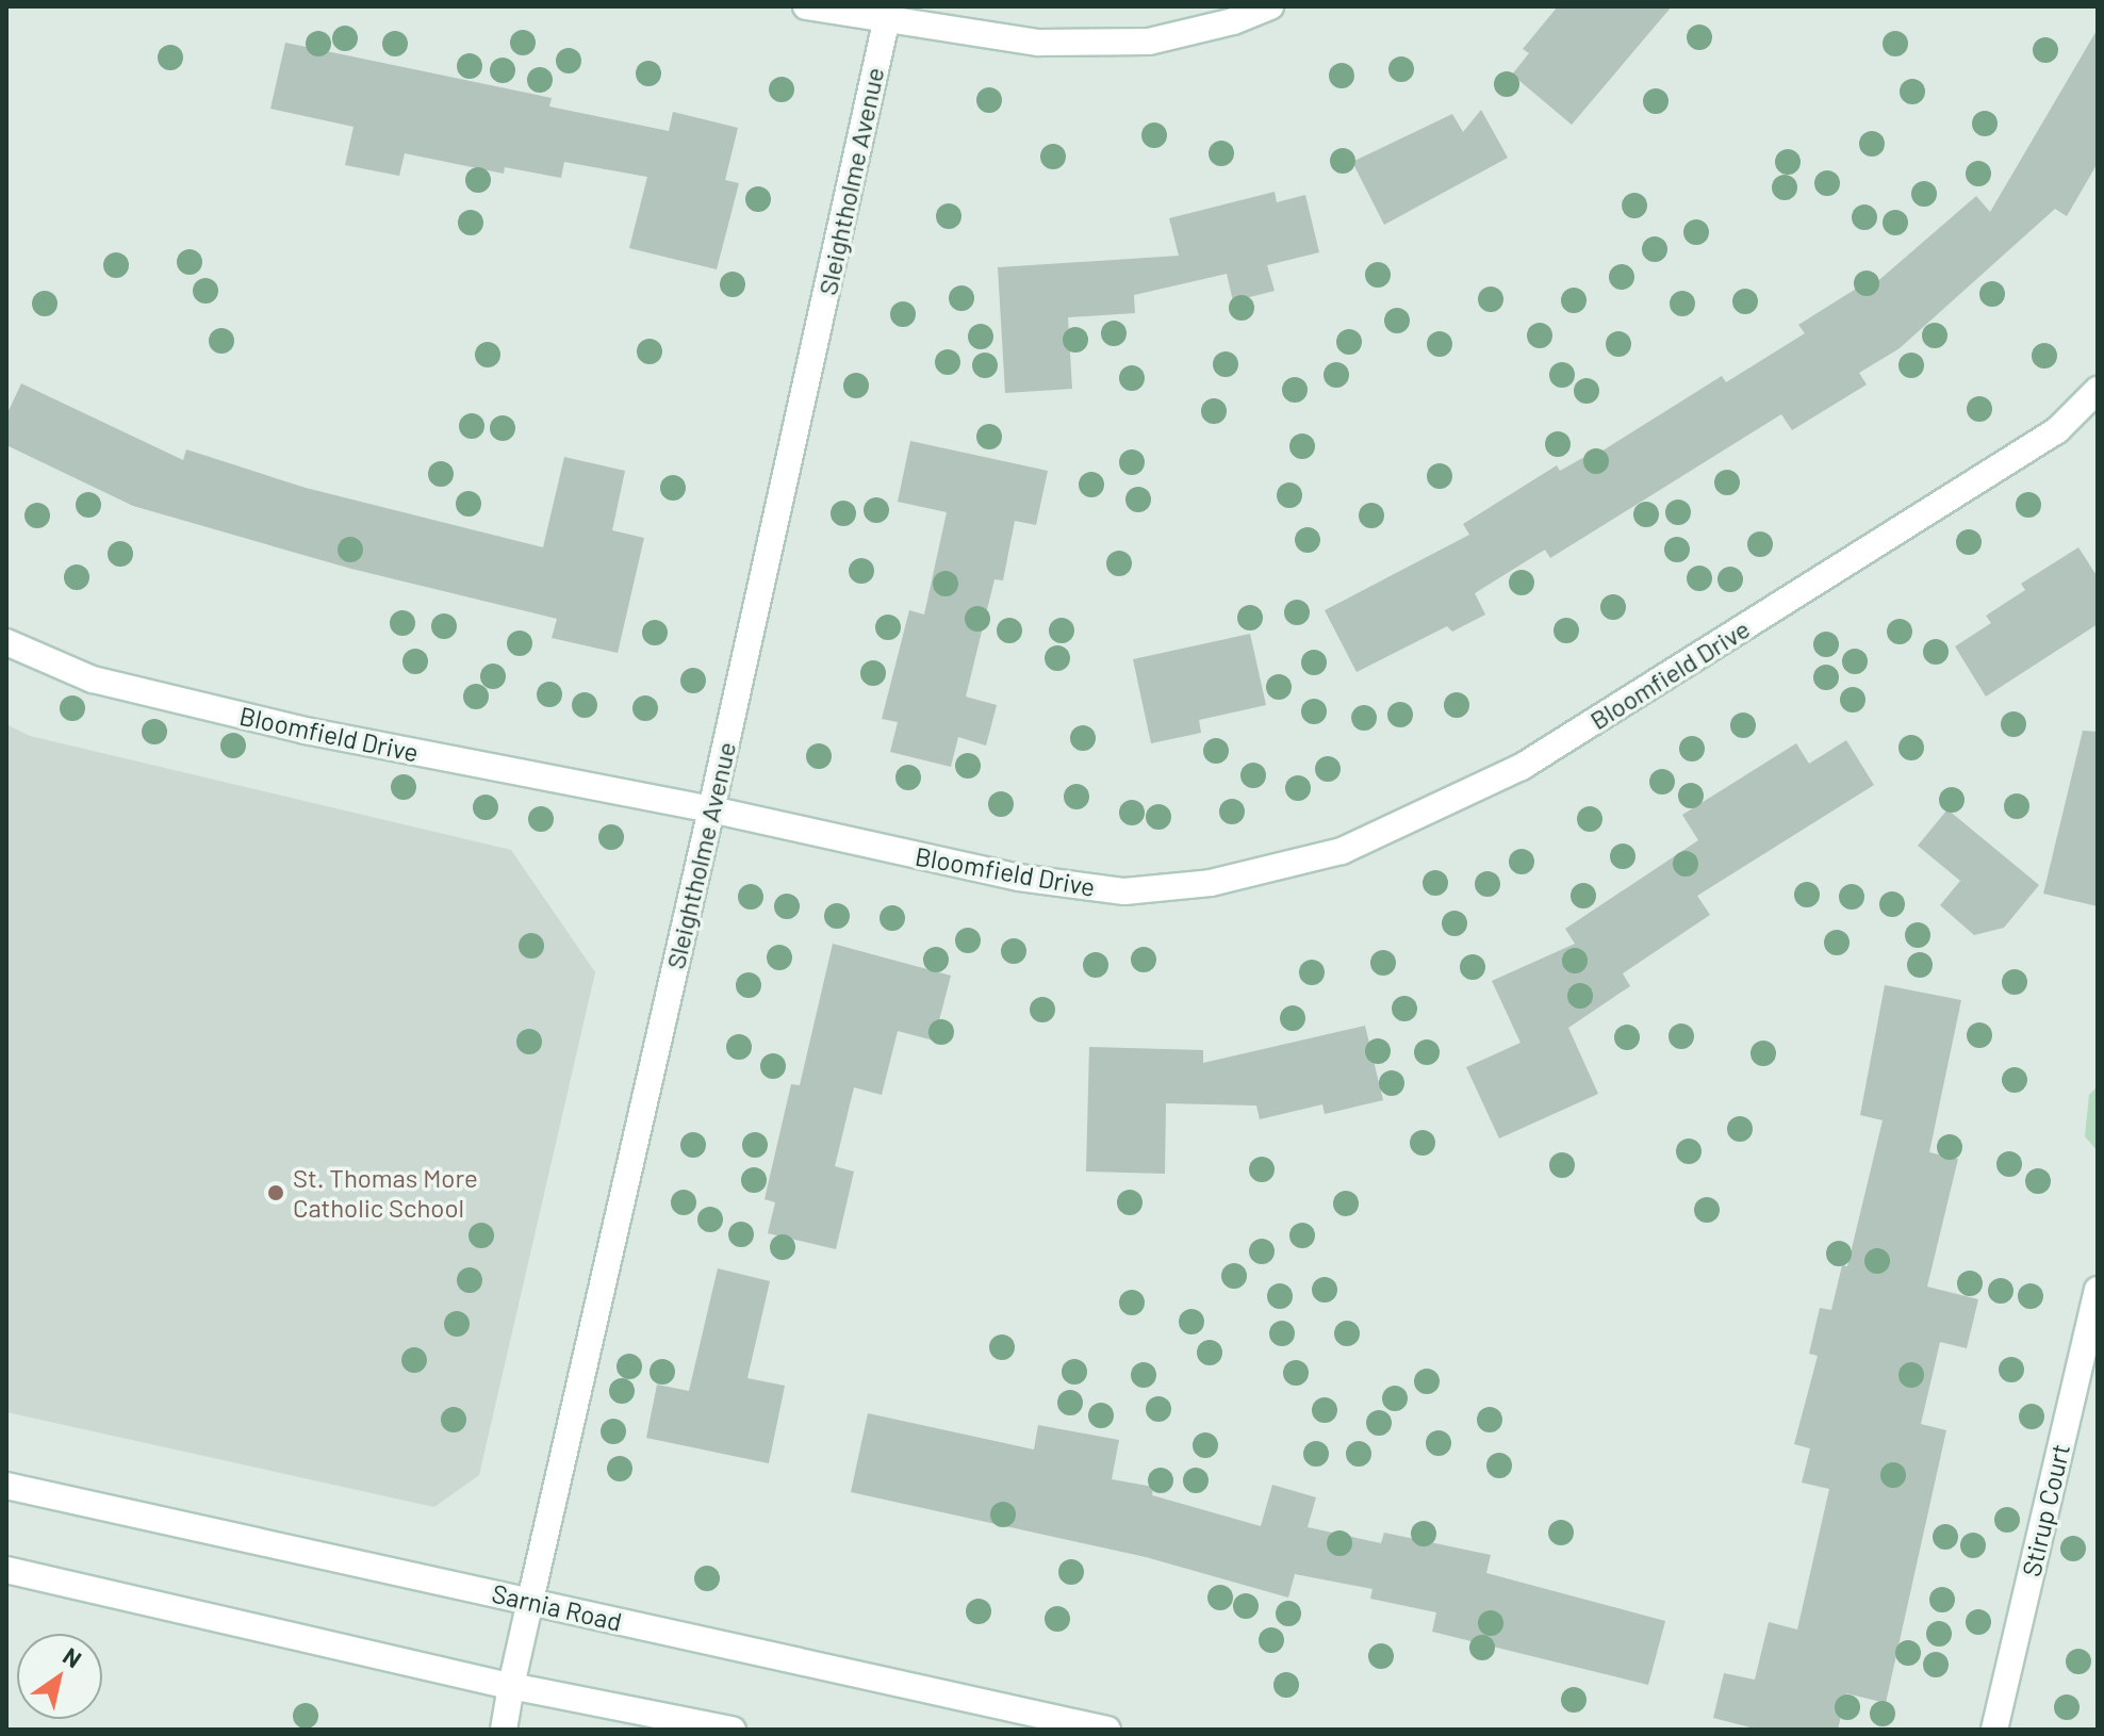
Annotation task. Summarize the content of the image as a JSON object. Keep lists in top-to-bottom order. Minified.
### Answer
{"streets":{"street":["Sleightholme Avenue","Bloomfield Drive","Stirup Court","Sarnia Road"]},"crossings":[["Sleightholme Avenue","Bloomfield Drive"],["Sleightholme Avenue","Sarnia Road"]],"places":["St. Thomas More Catholic School"],"north":"top right"}
